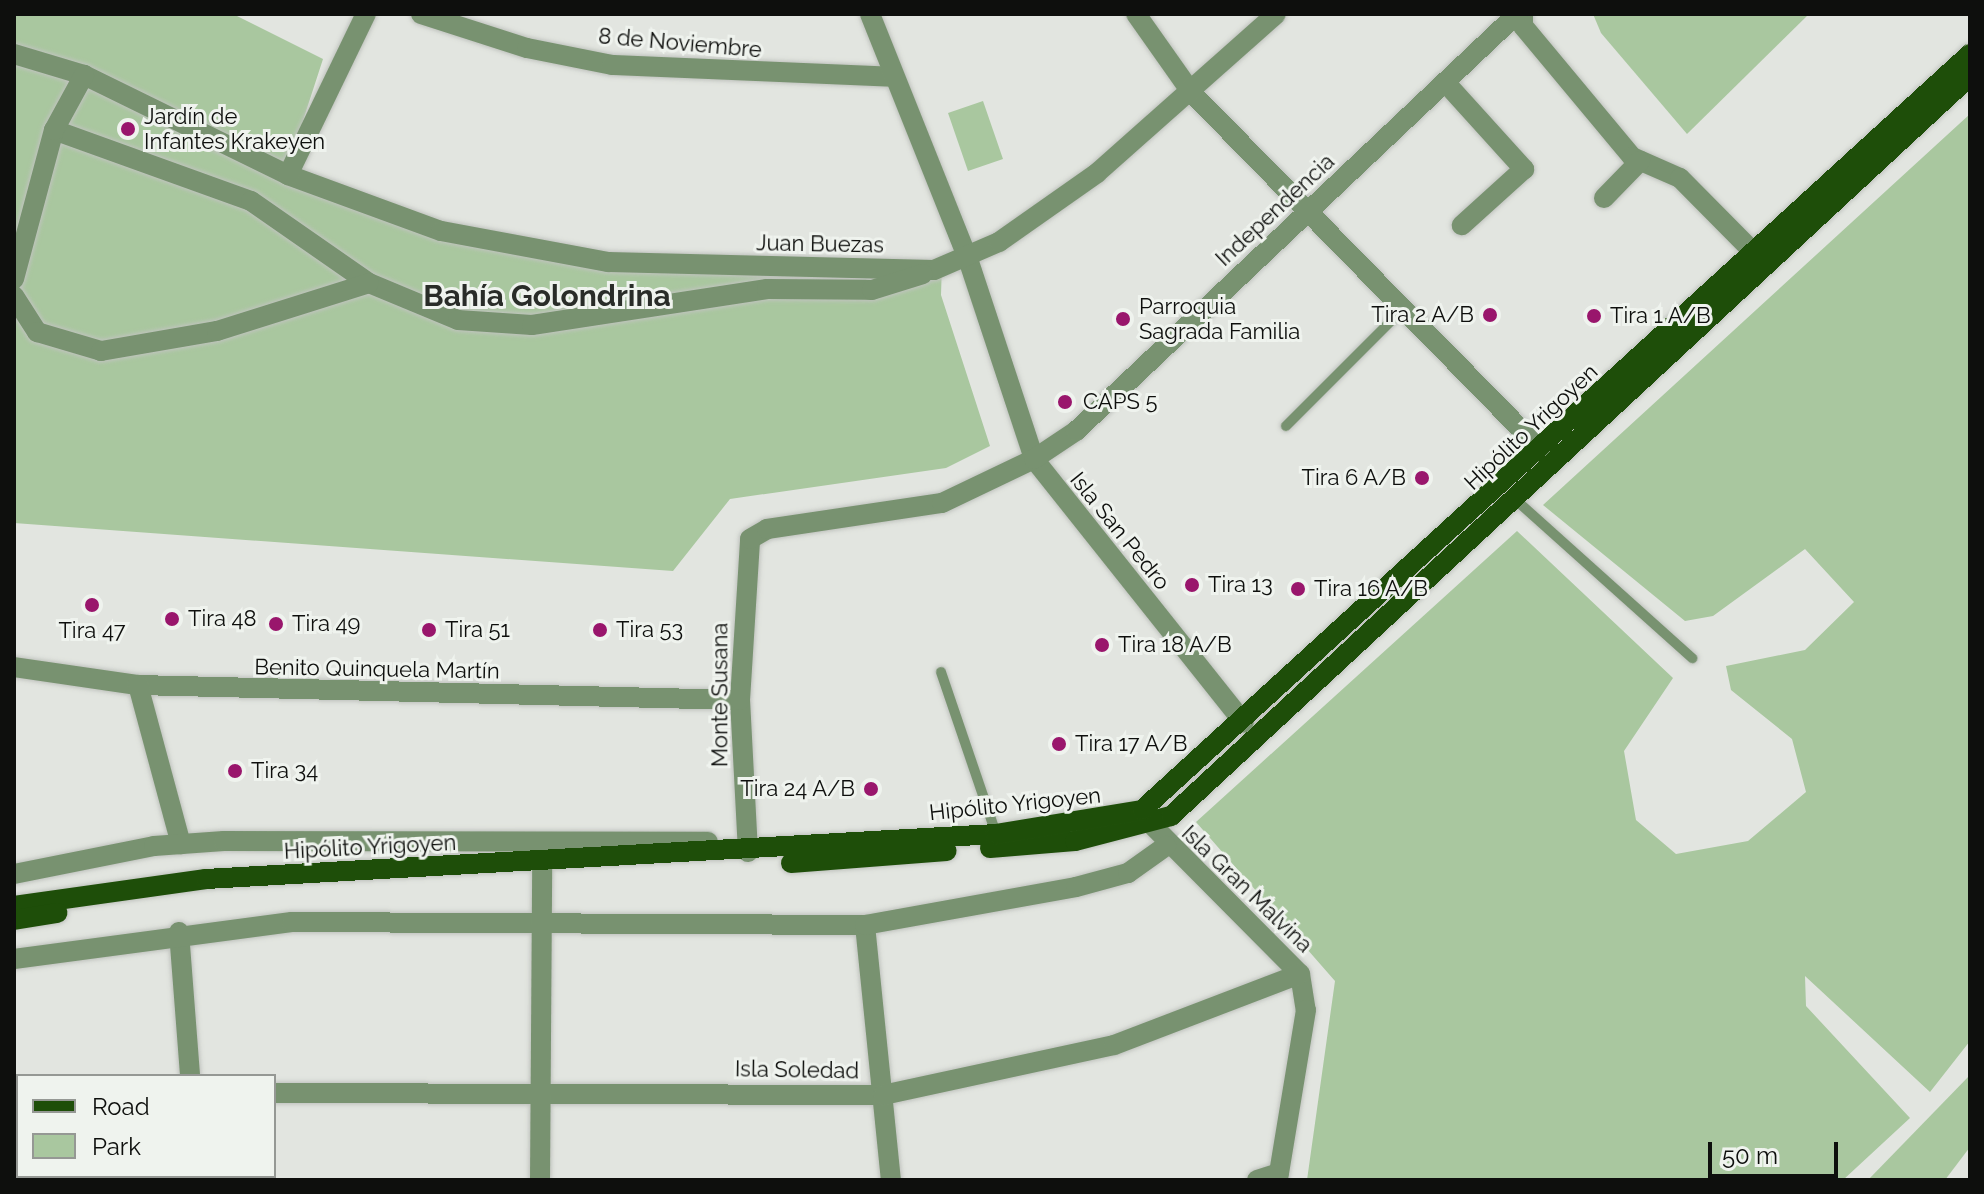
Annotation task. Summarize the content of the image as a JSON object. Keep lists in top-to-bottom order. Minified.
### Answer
{"streets":{"main road":["Hipólito Yrigoyen"],"street":["8 de Noviembre","Independencia","Juan Buezas","Isla San Pedro","Benito Quinquela Martín","Monte Susana","Isla Gran Malvina","Isla Soledad"]},"crossings":[["Independencia","Isla San Pedro"],["Independencia","Monte Susana"],["Juan Buezas","Isla San Pedro"],["Hipólito Yrigoyen","Isla San Pedro"],["Hipólito Yrigoyen","Monte Susana"],["Hipólito Yrigoyen","Isla Gran Malvina"],["Benito Quinquela Martín","Monte Susana"],["Isla Gran Malvina","Isla Soledad"]],"districts":["Bahía Golondrina"],"places":["Jardín de Infantes Krakeyen","Tira 2 A/B","Tira 1 A/B","Parroquia Sagrada Familia","CAPS 5","Tira 6 A/B","Tira 13","Tira 16 A/B","Tira 47","Tira 48","Tira 49","Tira 51","Tira 53","Tira 18 A/B","Tira 17 A/B","Tira 34","Tira 24 A/B"],"legend":["Road","Park"],"scale_bar":"50 m"}
